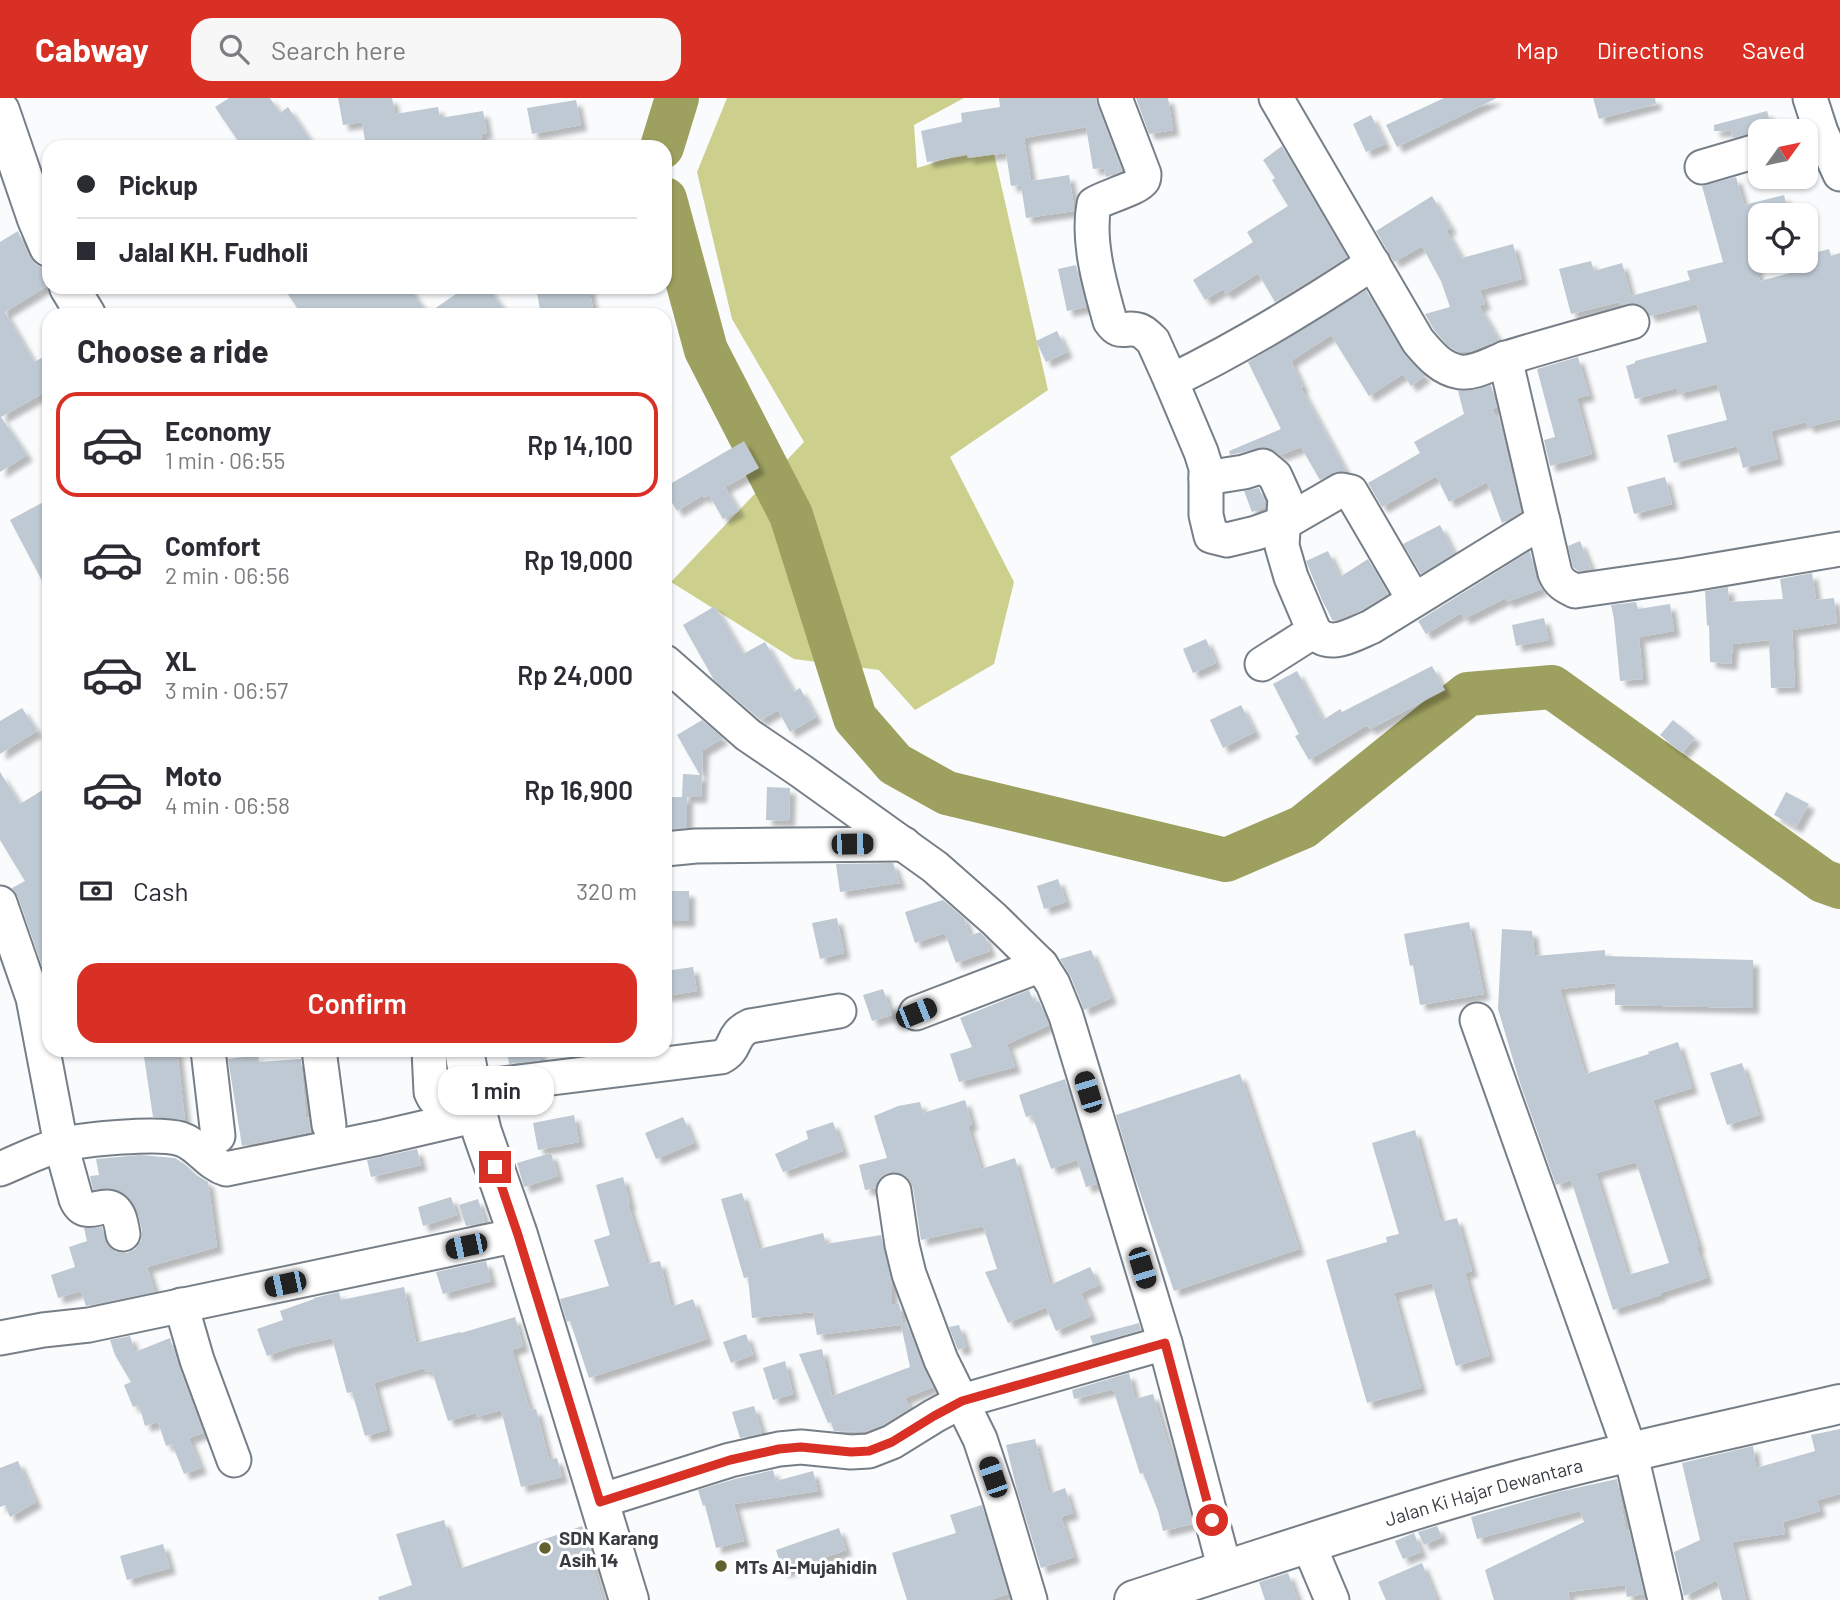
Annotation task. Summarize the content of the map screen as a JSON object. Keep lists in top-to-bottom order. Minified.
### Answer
{"streets":{"main road":["Jalan Ki Hajar Dewantara"]},"places":["SDN Karang Asih 14","MTs Al-Mujahidin"],"north":"top right","page":{"header":"Cabway","search":"Search here","nav":["Map","Directions","Saved"],"banner":["Pickup","Jalal KH. Fudholi"],"heading":"Choose a ride","list":[{"name":"Economy","note":"1 min · 06:55","value":"Rp 14,100"},{"name":"Comfort","note":"2 min · 06:56","value":"Rp 19,000"},{"name":"XL","note":"3 min · 06:57","value":"Rp 24,000"},{"name":"Moto","note":"4 min · 06:58","value":"Rp 16,900"}],"pay":["Cash","320 m"],"buttons":"Confirm","bubble":"1 min"}}
